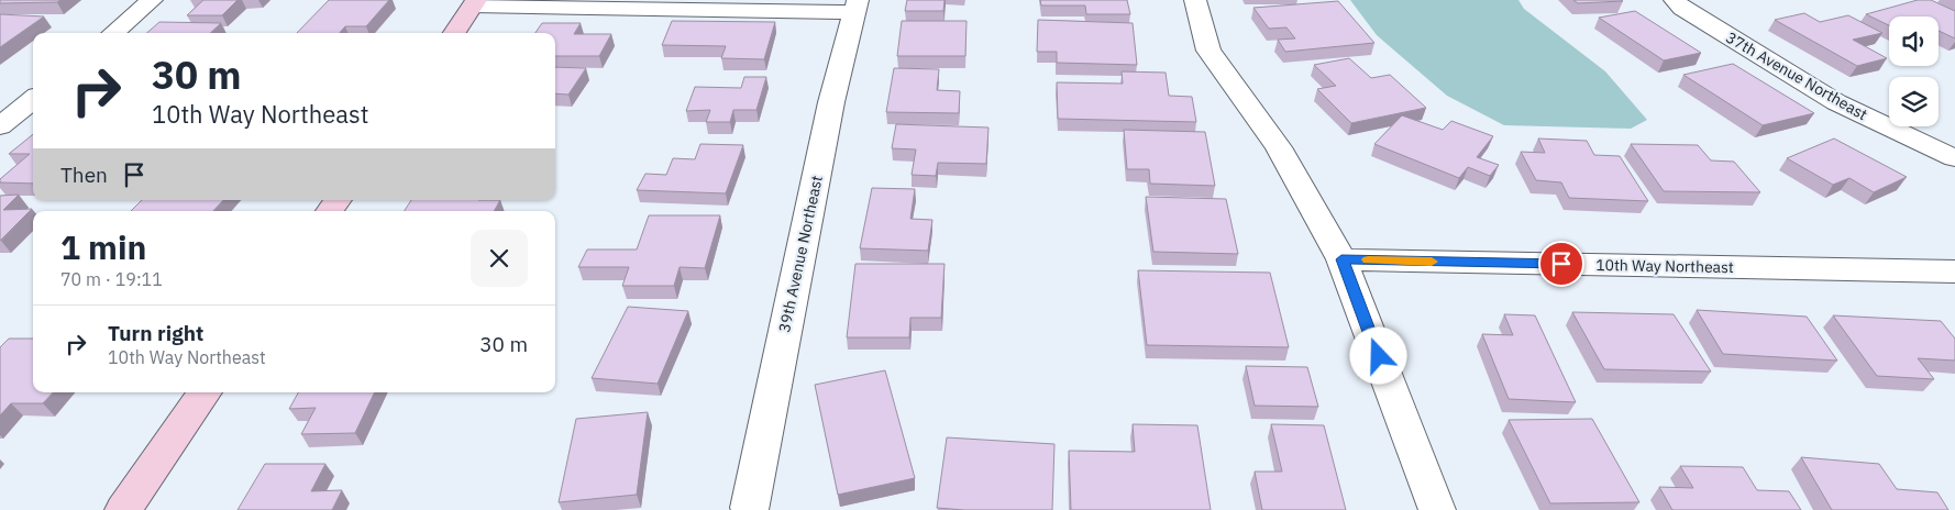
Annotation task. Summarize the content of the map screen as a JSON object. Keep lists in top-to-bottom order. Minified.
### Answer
{"streets":{"street":["37th Avenue Northeast","39th Avenue Northeast","10th Way Northeast"]},"page":{"turn":["30 m","10th Way Northeast"],"then":"Then","heading":["1 min","70 m · 19:11"],"list":[{"name":"Turn right","note":"10th Way Northeast","value":"30 m"}]}}
